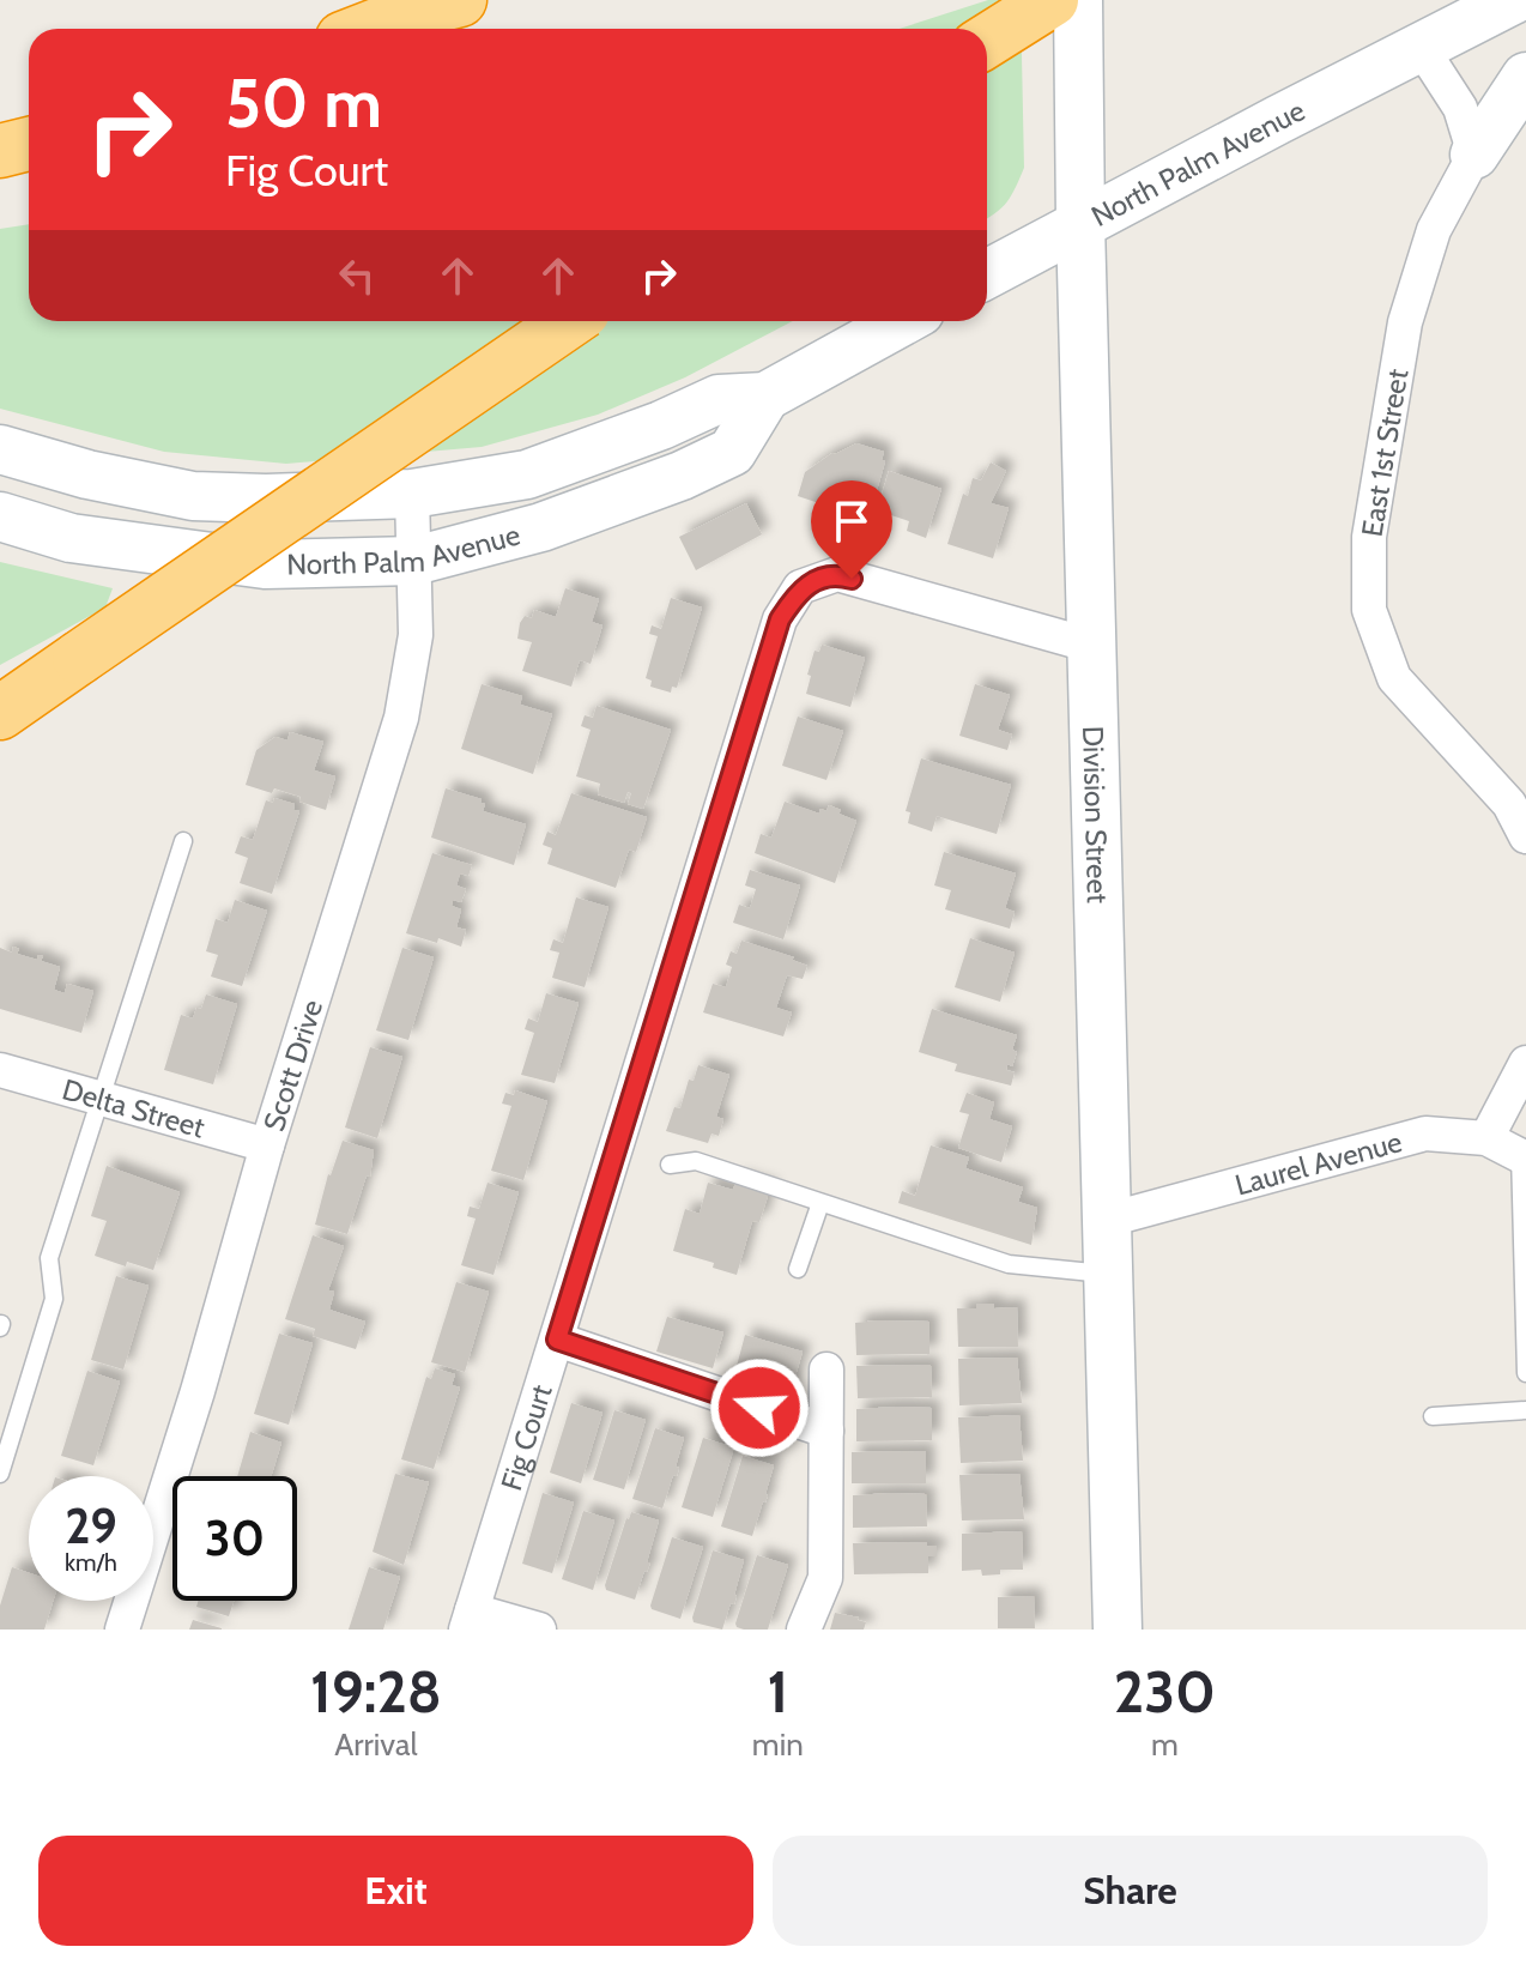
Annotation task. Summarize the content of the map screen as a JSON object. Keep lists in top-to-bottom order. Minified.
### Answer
{"streets":{"main road":["North Palm Avenue","Division Street"],"street":["East 1st Street","Scott Drive","Delta Street","Laurel Avenue","Fig Court"]},"crossings":[["North Palm Avenue","Division Street"],["North Palm Avenue","Scott Drive"],["Division Street","Laurel Avenue"],["Division Street","Fig Court"],["Scott Drive","Delta Street"]],"page":{"turn":["50 m","Fig Court"],"speed":"29 km/h","limit":"30","eta":["19:28","Arrival","1","min","230","m"],"buttons":["Exit","Share"]}}
